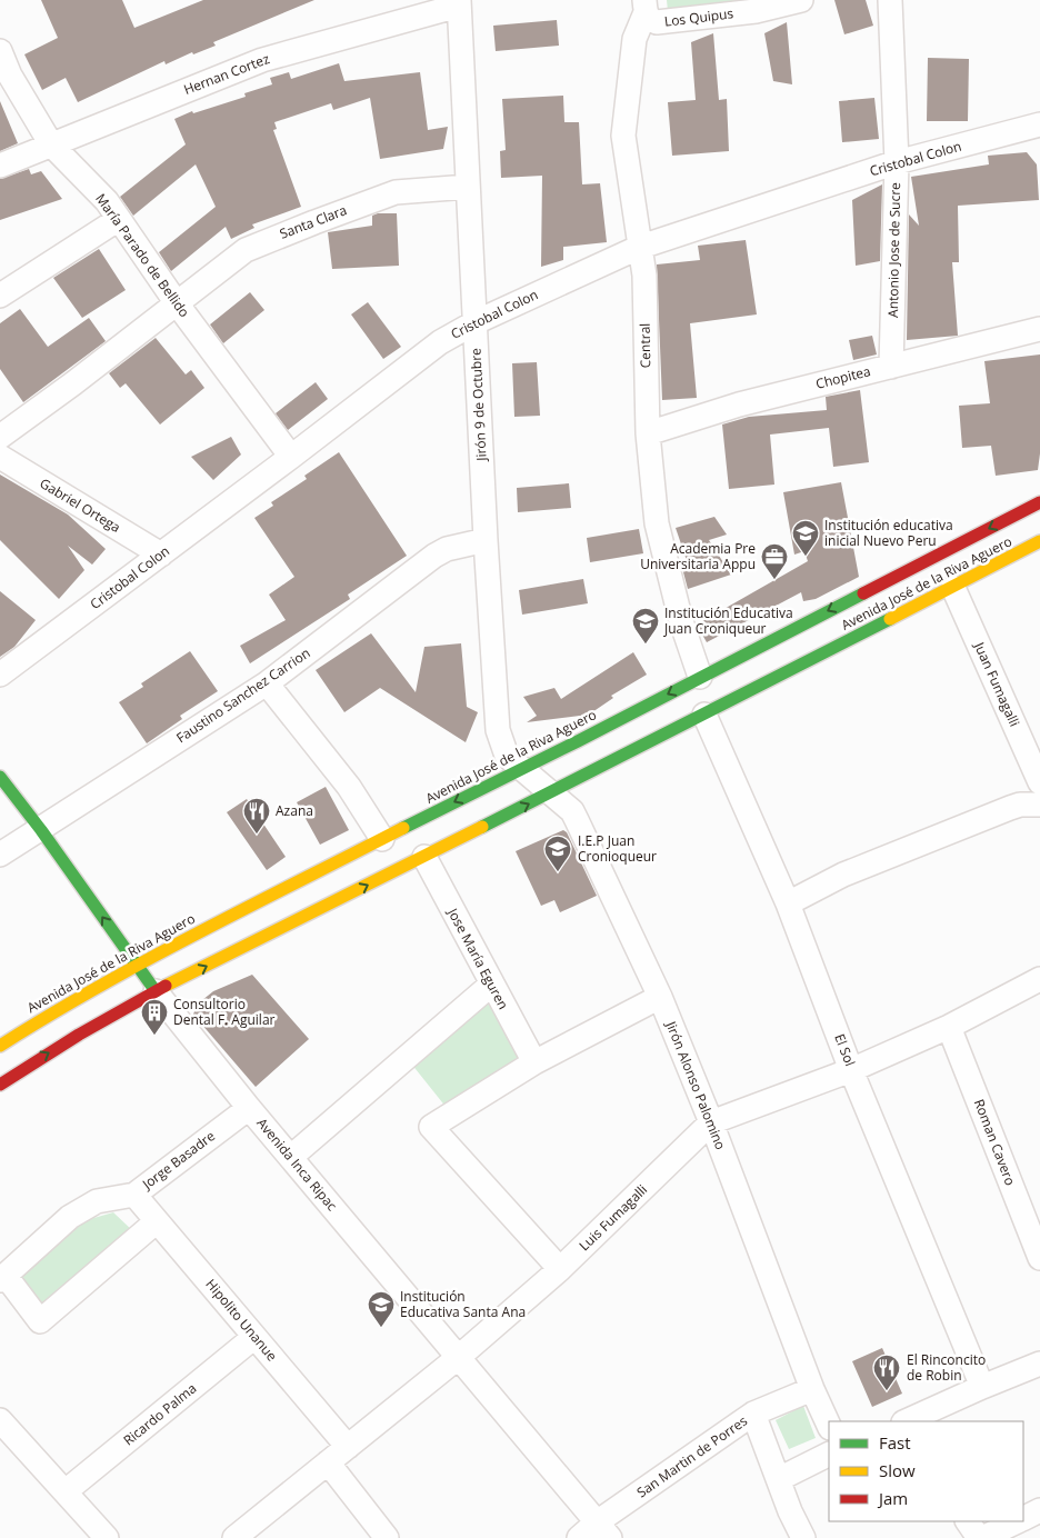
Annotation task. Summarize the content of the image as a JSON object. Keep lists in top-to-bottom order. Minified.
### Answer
{"streets":{"main road":["Avenida José de la Riva Aguero","Avenida Inca Ripac"],"street":["Los Quipus","Hernan Cortez","Cristobal Colon","Santa Clara","Antonio Jose de Sucre","María Parado de Bellido","Central","Chopitea","Jirón 9 de Octubre","Gabriel Ortega","Juan Fumagalli","Faustino Sanchez Carrion","Jose María Eguren","El Sol","Jirón Alonso Palomino","Roman Cavero","Jorge Basadre","Luis Fumagalli","Hipolito Unanue","Ricardo Palma","San Martin de Porres"]},"crossings":[["Los Quipus","Central"],["Hernan Cortez","María Parado de Bellido"],["Hernan Cortez","Jirón 9 de Octubre"],["Cristobal Colon","Antonio Jose de Sucre"],["Cristobal Colon","María Parado de Bellido"],["Cristobal Colon","Central"],["Cristobal Colon","Jirón 9 de Octubre"],["Cristobal Colon","Gabriel Ortega"],["Santa Clara","María Parado de Bellido"],["Santa Clara","Jirón 9 de Octubre"],["Antonio Jose de Sucre","Chopitea"],["Central","Chopitea"],["Central","Avenida José de la Riva Aguero"],["Jirón 9 de Octubre","Avenida José de la Riva Aguero"],["Jirón 9 de Octubre","Faustino Sanchez Carrion"],["Jirón 9 de Octubre","Jirón Alonso Palomino"],["Avenida José de la Riva Aguero","Juan Fumagalli"],["Avenida José de la Riva Aguero","Jose María Eguren"],["Avenida José de la Riva Aguero","El Sol"],["Avenida José de la Riva Aguero","Jirón Alonso Palomino"],["Avenida José de la Riva Aguero","Avenida Inca Ripac"],["Faustino Sanchez Carrion","Avenida Inca Ripac"],["El Sol","Luis Fumagalli"],["Jirón Alonso Palomino","Luis Fumagalli"],["Jirón Alonso Palomino","San Martin de Porres"],["Roman Cavero","Luis Fumagalli"],["Jorge Basadre","Avenida Inca Ripac"],["Jorge Basadre","Hipolito Unanue"],["Avenida Inca Ripac","Luis Fumagalli"],["Avenida Inca Ripac","San Martin de Porres"],["Luis Fumagalli","Hipolito Unanue"],["Hipolito Unanue","Ricardo Palma"]],"places":{"school or university":["Institución educativa inicial Nuevo Peru","Institución Educativa Juan Croniqueur","I.E.P Juan Cronioqueur","Institución Educativa Santa Ana"],"office":["Academia Pre Universitaria Appu"],"restaurant":["Azana","El Rinconcito de Robin"],"building":["Consultorio Dental F. Aguilar"]},"legend":["Fast","Slow","Jam"]}
